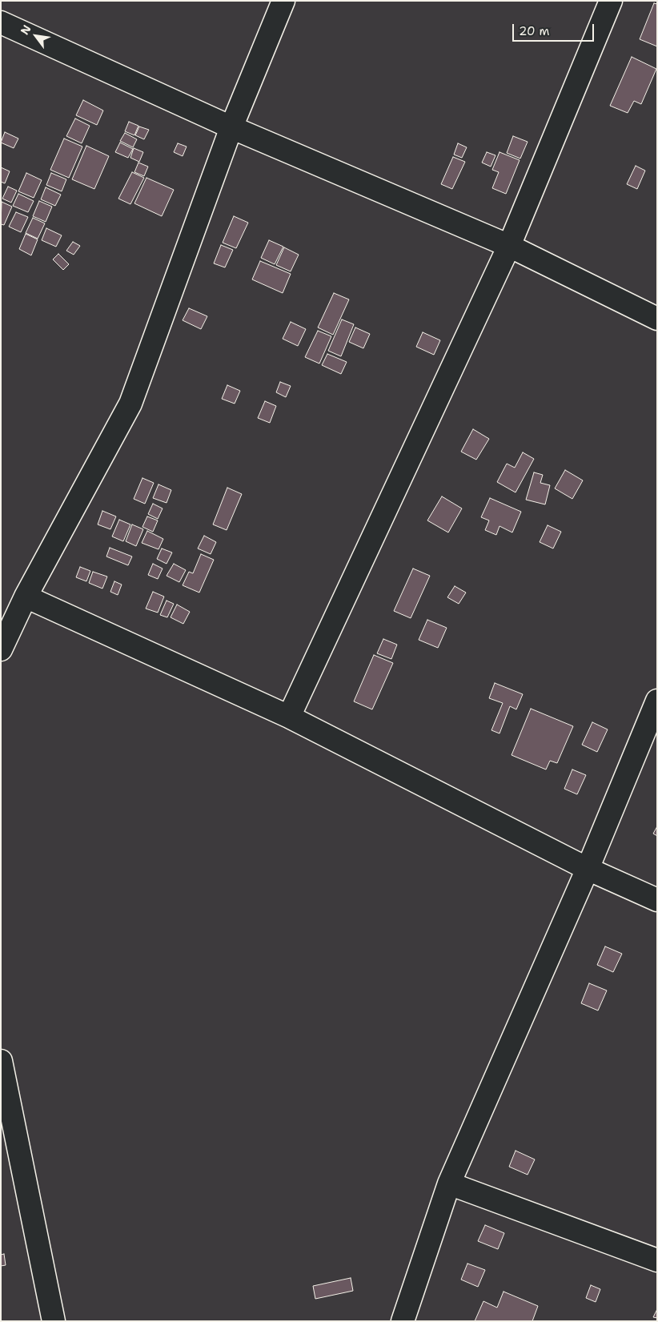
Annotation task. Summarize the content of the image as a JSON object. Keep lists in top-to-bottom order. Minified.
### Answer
{"scale_bar":"20 m","north":"top left"}
